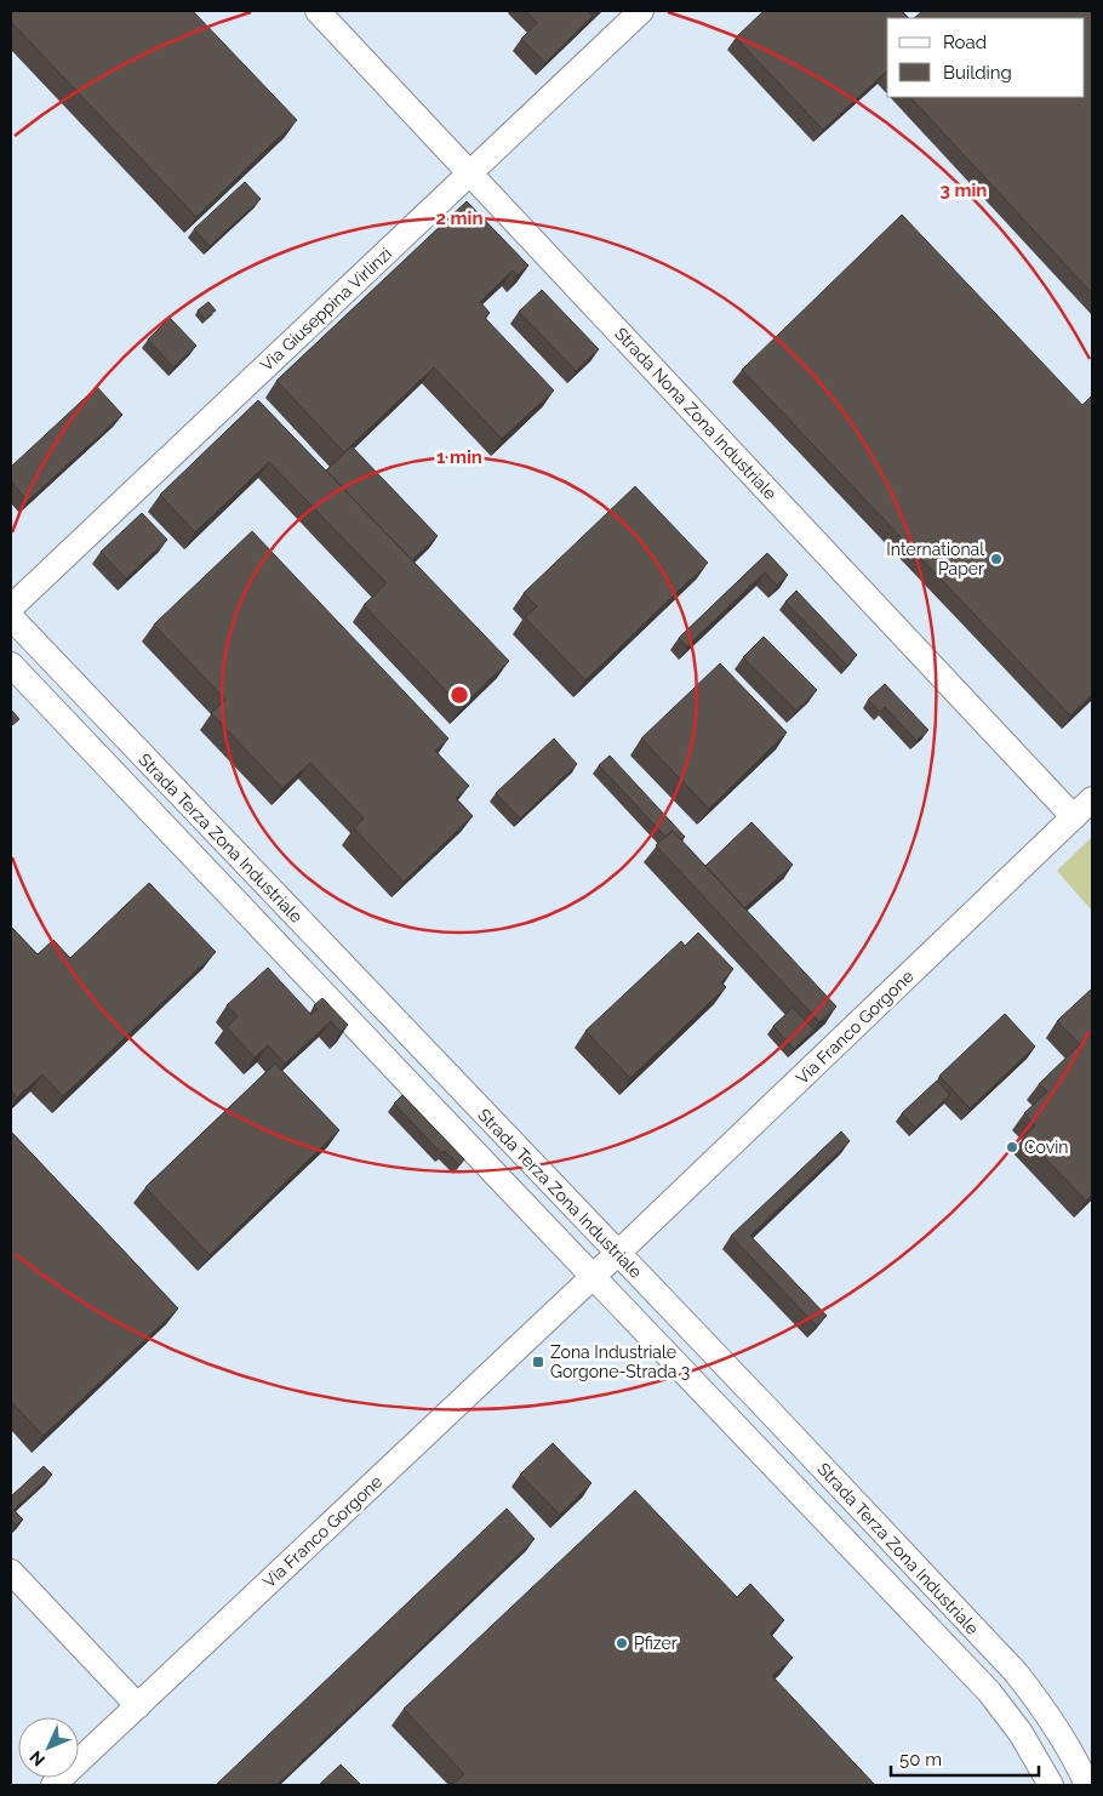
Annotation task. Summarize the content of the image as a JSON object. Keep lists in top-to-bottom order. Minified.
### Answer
{"streets":{"street":["Via Giuseppina Virlinzi","Strada Nona Zona Industriale","Strada Terza Zona Industriale","Via Franco Gorgone"]},"crossings":[["Via Giuseppina Virlinzi","Strada Nona Zona Industriale"],["Strada Nona Zona Industriale","Via Franco Gorgone"],["Strada Terza Zona Industriale","Via Franco Gorgone"]],"places":{"other":["International Paper","Covin","Pfizer"],"transit":["Zona Industriale Gorgone-Strada 3"]},"legend":["Road","Building"],"scale_bar":"50 m","north":"bottom left","rings":["3 min","2 min","1 min"]}
